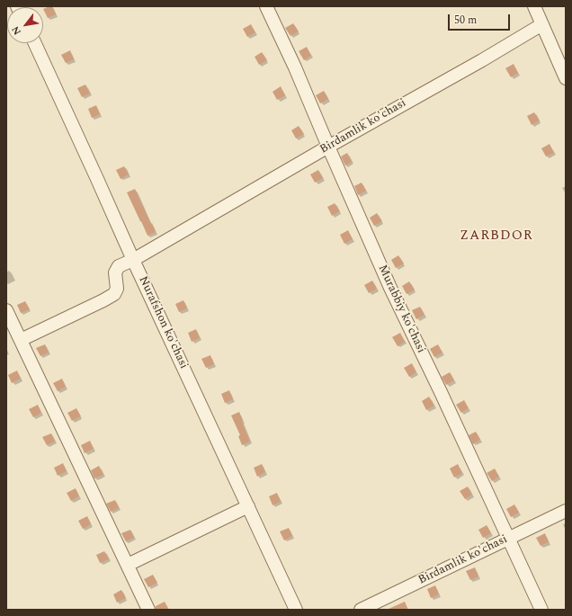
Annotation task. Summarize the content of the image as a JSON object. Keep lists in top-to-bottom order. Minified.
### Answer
{"streets":{"street":["Birdamlik ko'chasi","Murabbiy ko'chasi","Nurafshon ko'chasi"]},"crossings":[["Birdamlik ko'chasi","Murabbiy ko'chasi"],["Birdamlik ko'chasi","Nurafshon ko'chasi"]],"districts":["ZARBDOR"],"scale_bar":"50 m","north":"bottom left"}
